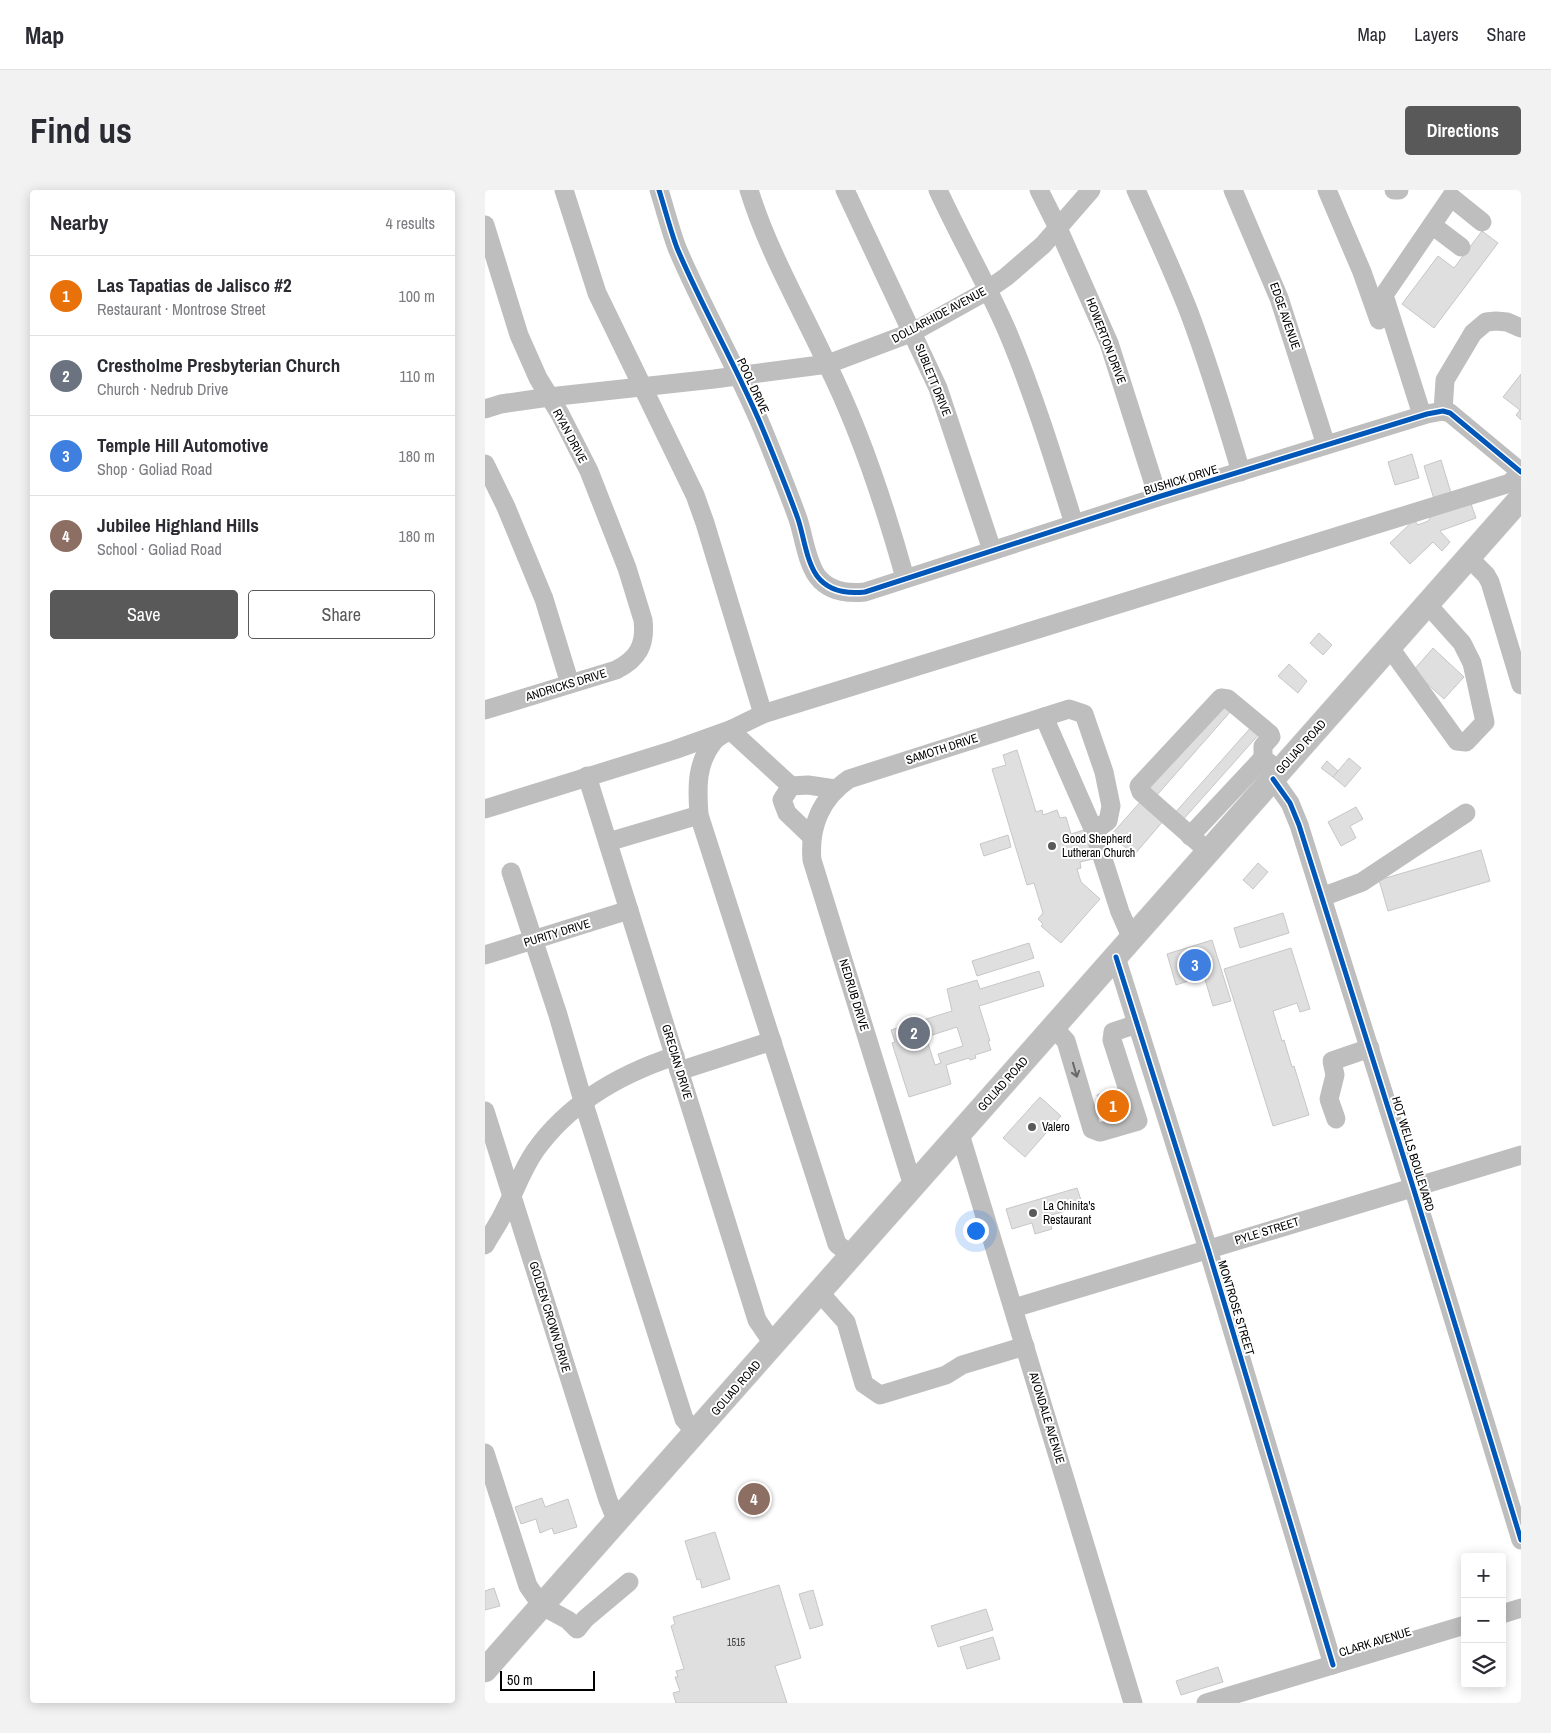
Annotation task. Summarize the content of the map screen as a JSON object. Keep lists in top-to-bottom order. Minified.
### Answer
{"streets":{"main road":["GOLIAD ROAD"],"street":["DOLLARHIDE AVENUE","EDGE AVENUE","HOWERTON DRIVE","SUBLETT DRIVE","POOL DRIVE","RYAN DRIVE","BUSHICK DRIVE","ANDRICKS DRIVE","SAMOTH DRIVE","PURITY DRIVE","NEDRUB DRIVE","GRECIAN DRIVE","HOT WELLS BOULEVARD","PYLE STREET","MONTROSE STREET","GOLDEN CROWN DRIVE","AVONDALE AVENUE","CLARK AVENUE"]},"crossings":[["DOLLARHIDE AVENUE","HOWERTON DRIVE"],["DOLLARHIDE AVENUE","SUBLETT DRIVE"],["DOLLARHIDE AVENUE","POOL DRIVE"],["DOLLARHIDE AVENUE","RYAN DRIVE"],["EDGE AVENUE","BUSHICK DRIVE"],["HOWERTON DRIVE","BUSHICK DRIVE"],["SUBLETT DRIVE","BUSHICK DRIVE"],["POOL DRIVE","BUSHICK DRIVE"],["RYAN DRIVE","ANDRICKS DRIVE"],["GOLIAD ROAD","NEDRUB DRIVE"],["GOLIAD ROAD","GRECIAN DRIVE"],["GOLIAD ROAD","HOT WELLS BOULEVARD"],["GOLIAD ROAD","MONTROSE STREET"],["GOLIAD ROAD","GOLDEN CROWN DRIVE"],["GOLIAD ROAD","AVONDALE AVENUE"],["SAMOTH DRIVE","NEDRUB DRIVE"],["PURITY DRIVE","GRECIAN DRIVE"],["HOT WELLS BOULEVARD","PYLE STREET"],["PYLE STREET","MONTROSE STREET"],["PYLE STREET","AVONDALE AVENUE"],["MONTROSE STREET","CLARK AVENUE"]],"places":["Good Shepherd Lutheran Church","Valero","La Chinita's Restaurant"],"house_numbers":["1515"],"scale_bar":"50 m","page":{"header":"Map","nav":["Map","Layers","Share"],"buttons":["Directions",["Save","Share"]],"title":"Find us","heading":["Nearby","4 results"],"list":[{"mark":"1","name":"Las Tapatias de Jalisco #2","note":"Restaurant · Montrose Street","value":"100 m"},{"mark":"2","name":"Crestholme Presbyterian Church","note":"Church · Nedrub Drive","value":"110 m"},{"mark":"3","name":"Temple Hill Automotive","note":"Shop · Goliad Road","value":"180 m"},{"mark":"4","name":"Jubilee Highland Hills","note":"School · Goliad Road","value":"180 m"}],"pins":["3","2","1","4"],"map_buttons":["+","−"],"scale":"50 m"}}
